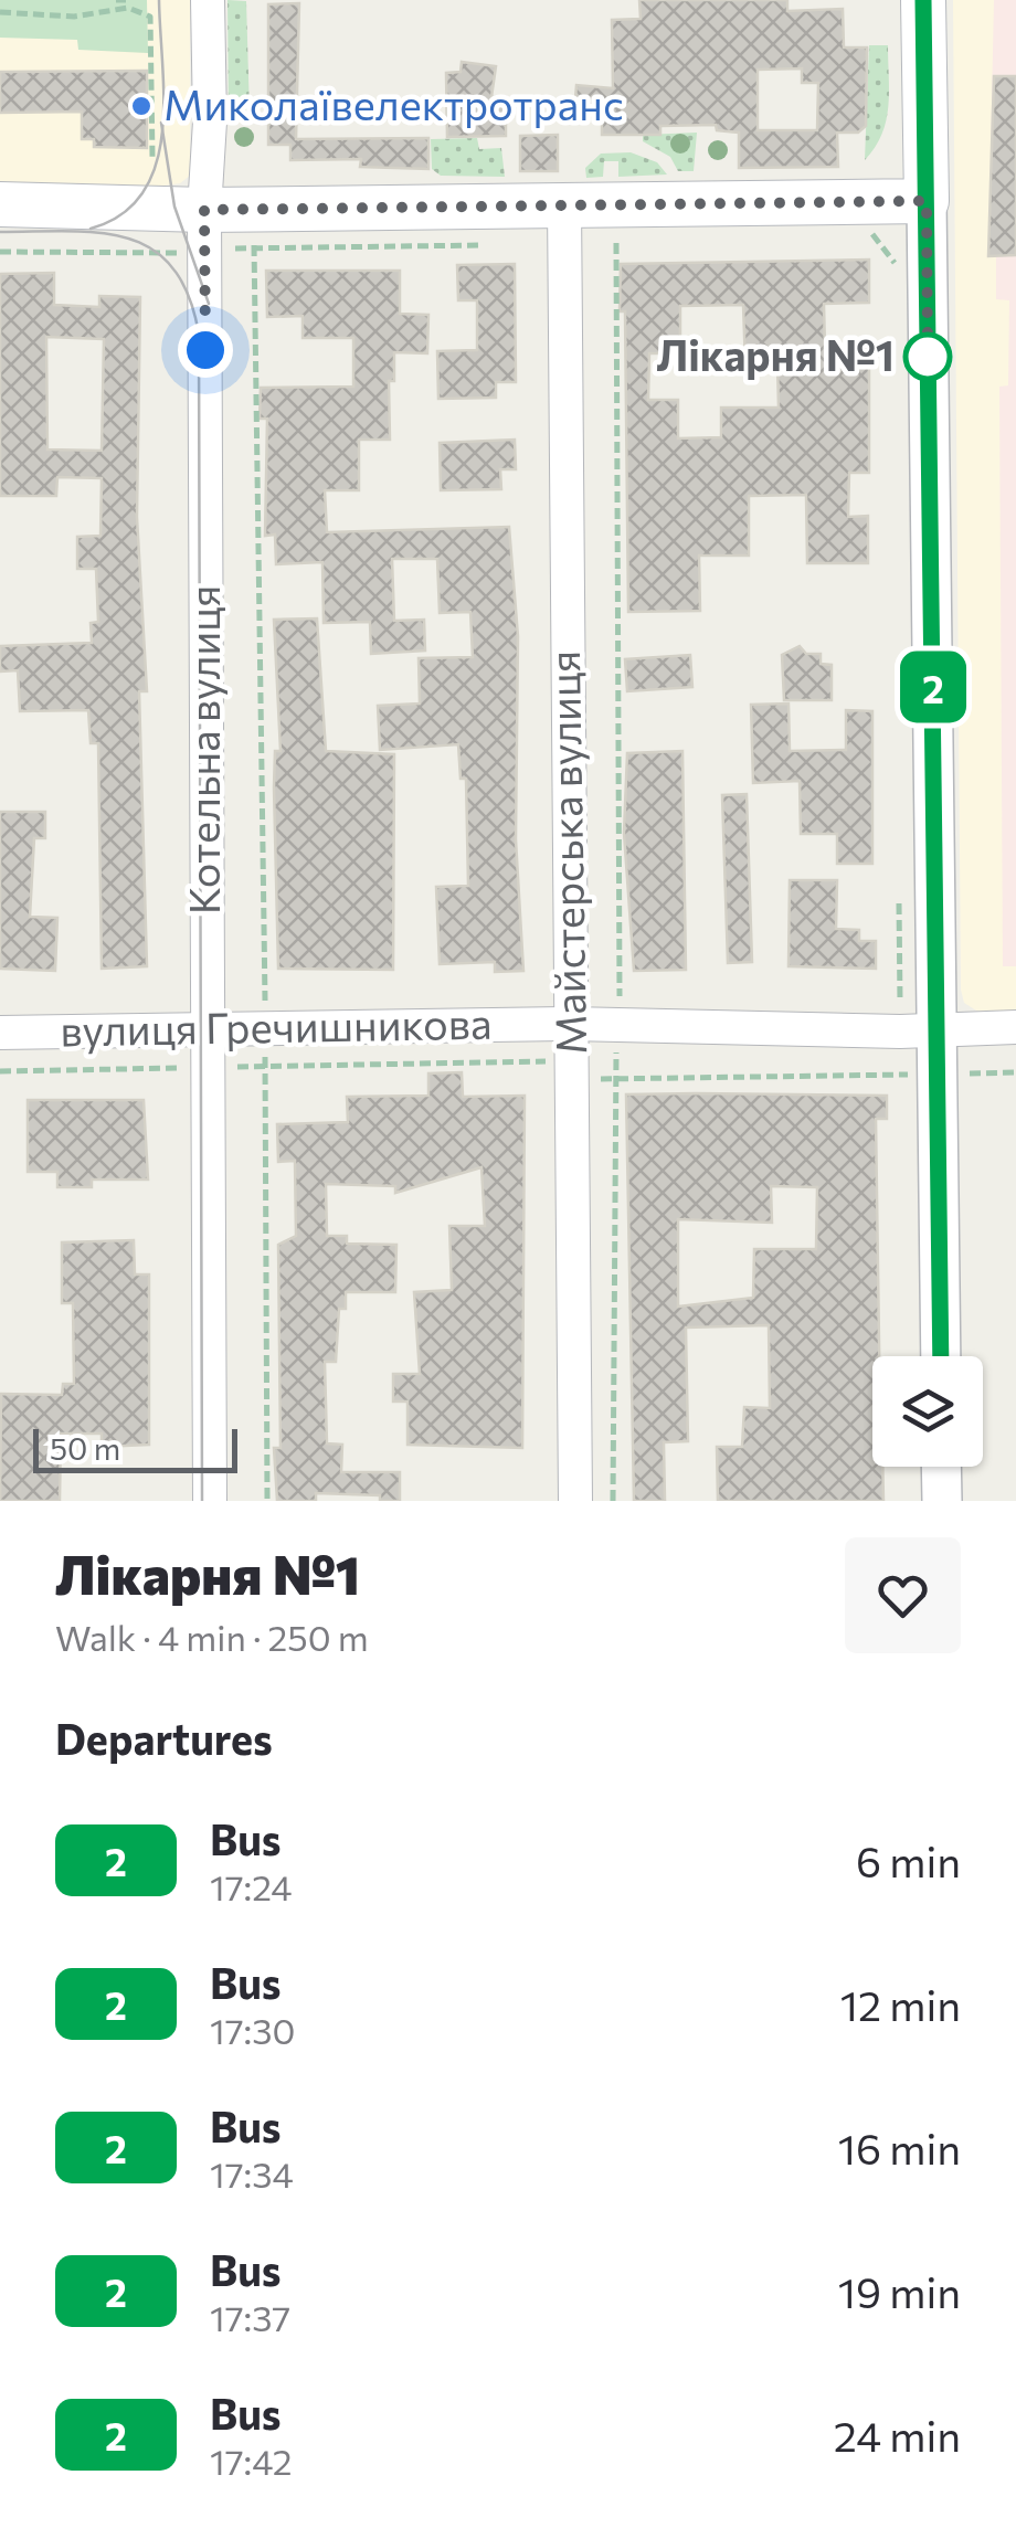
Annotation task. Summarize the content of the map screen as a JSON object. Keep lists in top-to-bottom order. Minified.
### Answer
{"streets":{"street":["Котельна вулиця","Майстерська вулиця","вулиця Гречишникова"]},"crossings":[["Котельна вулиця","вулиця Гречишникова"],["Майстерська вулиця","вулиця Гречишникова"]],"places":["Миколаївелектротранс","Лікарня №1"],"lines":["bus line 2"],"scale_bar":"50 m","page":{"on_map":"2","scale":"50 m","heading":[["Лікарня №1","Walk · 4 min · 250 m"],"Departures"],"list":[{"mark":"2","name":"Bus","note":"17:24","value":"6 min"},{"mark":"2","name":"Bus","note":"17:30","value":"12 min"},{"mark":"2","name":"Bus","note":"17:34","value":"16 min"},{"mark":"2","name":"Bus","note":"17:37","value":"19 min"},{"mark":"2","name":"Bus","note":"17:42","value":"24 min"}]}}
